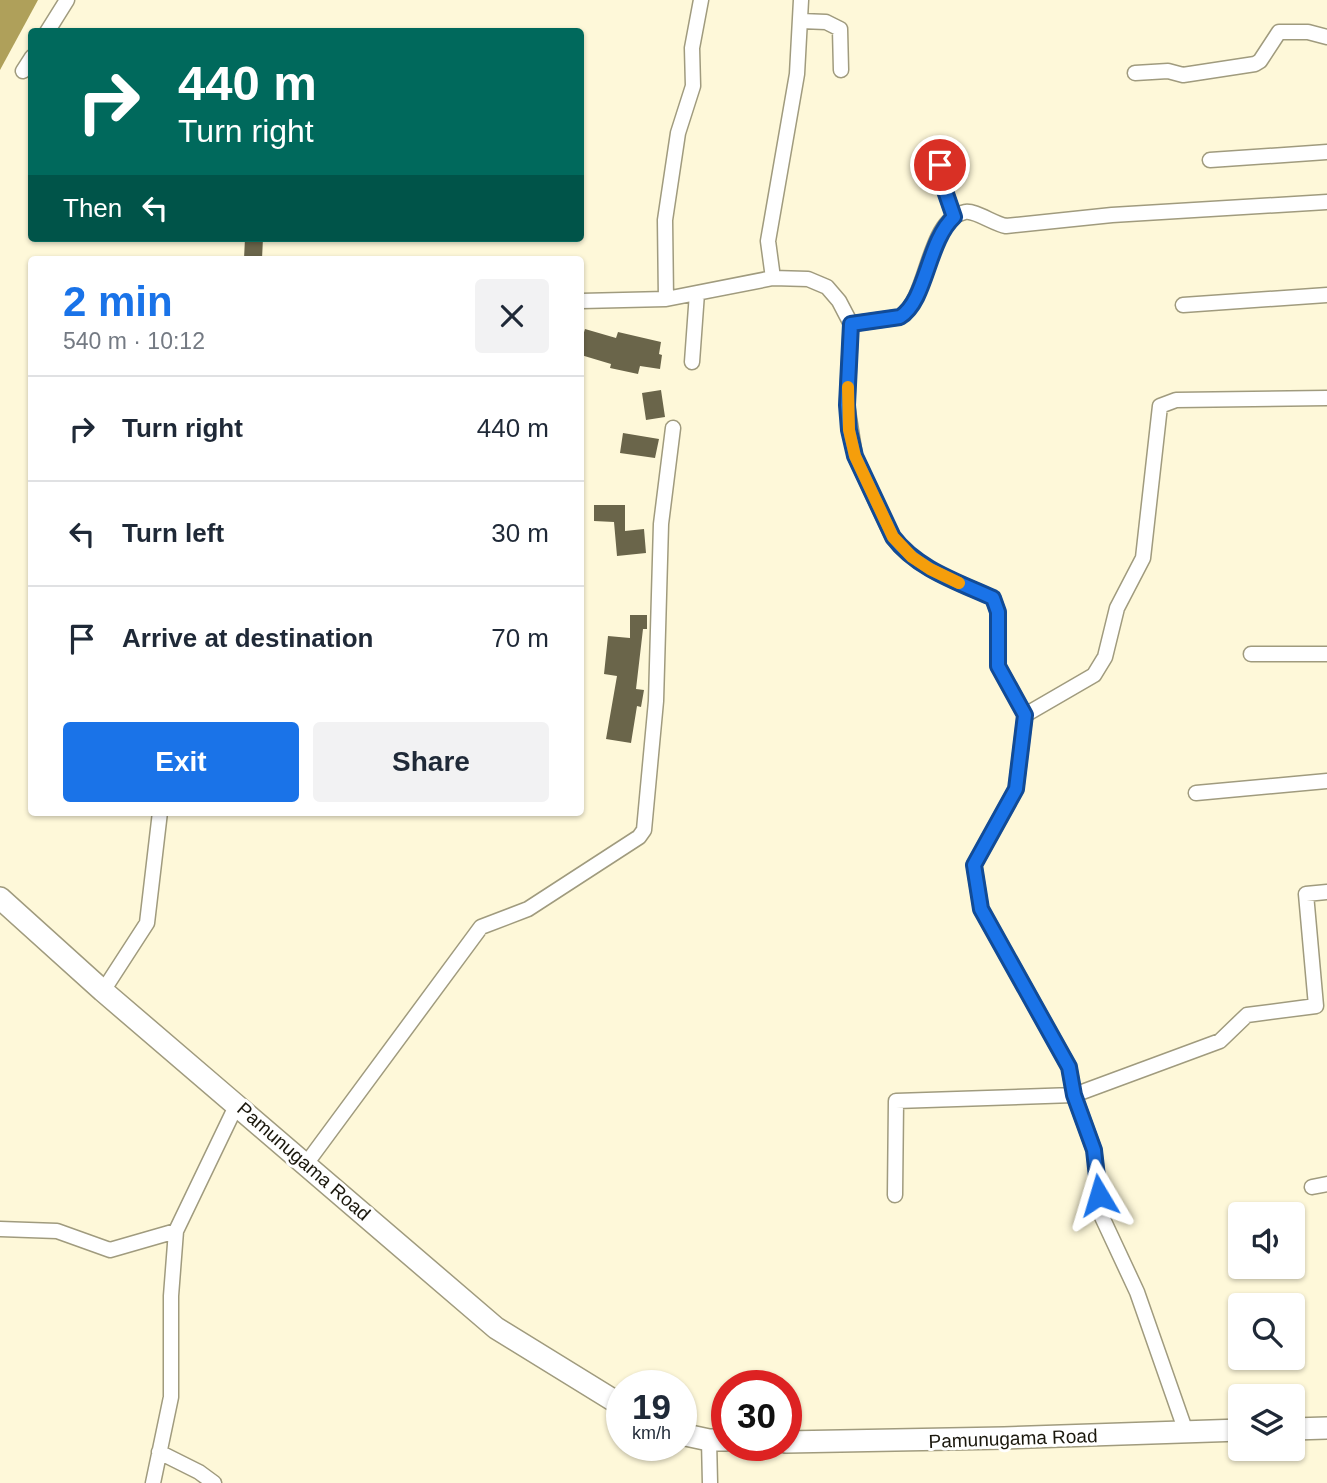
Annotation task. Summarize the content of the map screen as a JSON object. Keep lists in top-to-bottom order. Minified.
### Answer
{"streets":{"main road":["Pamunugama Road"]},"page":{"turn":["440 m","Turn right"],"then":"Then","heading":["2 min","540 m · 10:12"],"list":[{"name":"Turn right","value":"440 m"},{"name":"Turn left","value":"30 m"},{"name":"Arrive at destination","value":"70 m"}],"buttons":["Exit","Share"],"speed":"19 km/h","limit":"30"}}
